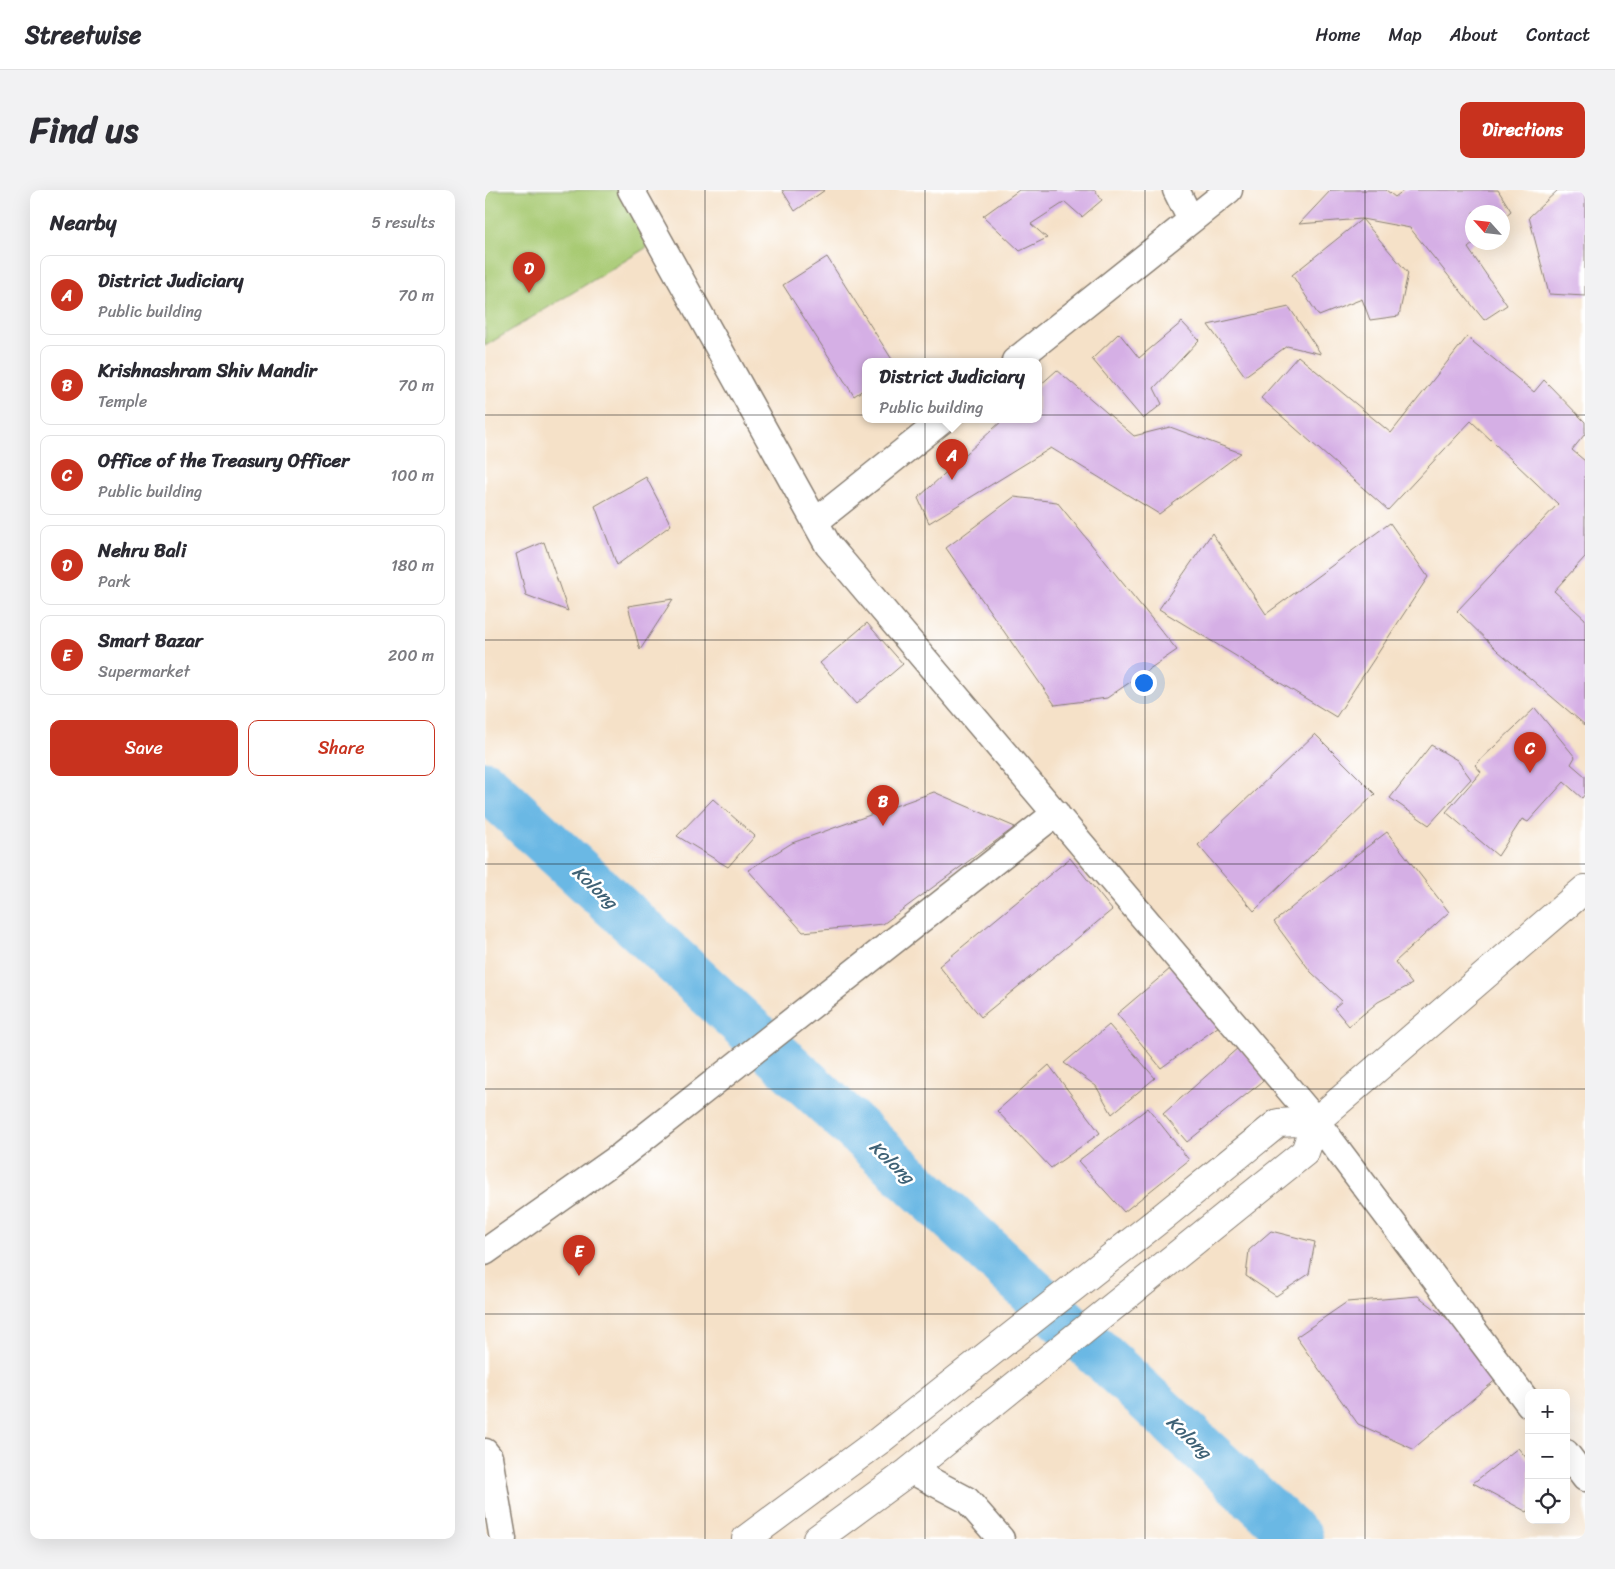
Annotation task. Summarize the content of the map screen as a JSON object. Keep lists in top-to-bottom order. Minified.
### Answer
{"water":["Kolong"],"north":"top left","page":{"header":"Streetwise","nav":["Home","Map","About","Contact"],"title":"Find us","buttons":["Directions",["Save","Share"]],"heading":["Nearby","5 results"],"pins":["D","A","C","B","E"],"list":[{"mark":"A","name":"District Judiciary","note":"Public building","value":"70 m"},{"mark":"B","name":"Krishnashram Shiv Mandir","note":"Temple","value":"70 m"},{"mark":"C","name":"Office of the Treasury Officer","note":"Public building","value":"100 m"},{"mark":"D","name":"Nehru Bali","note":"Park","value":"180 m"},{"mark":"E","name":"Smart Bazar","note":"Supermarket","value":"200 m"}],"popup":["District Judiciary","Public building"],"map_buttons":["+","−"]}}
